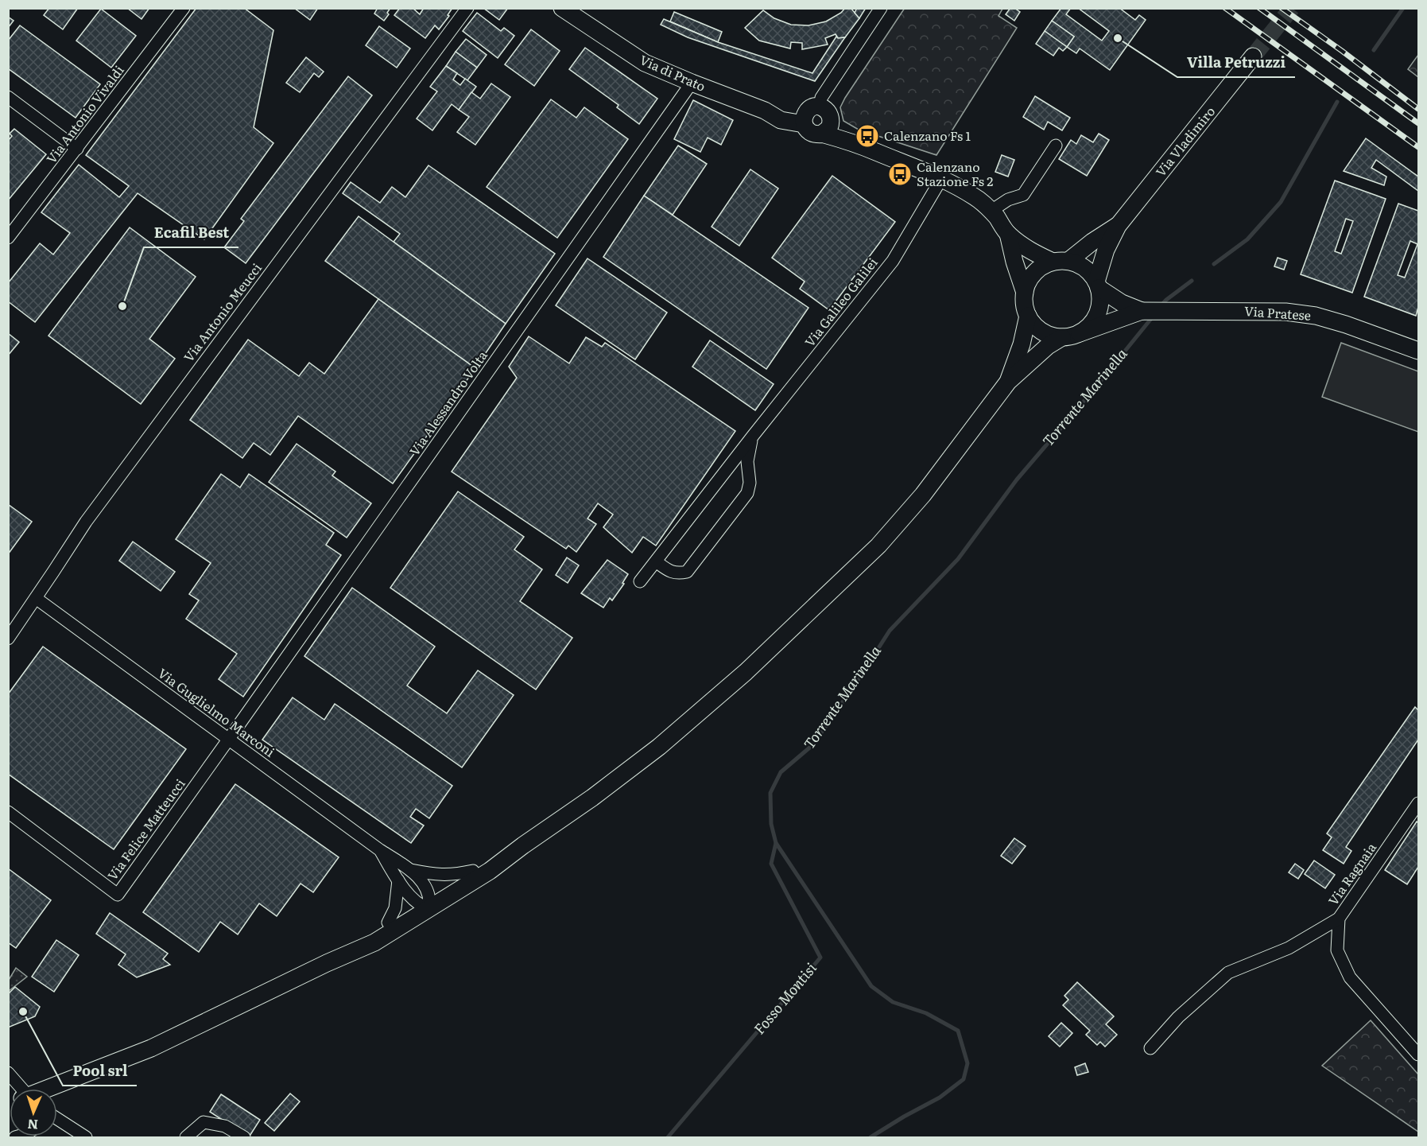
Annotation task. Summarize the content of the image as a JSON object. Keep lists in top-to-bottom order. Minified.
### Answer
{"streets":{"main road":["Via di Prato","Via Vladimiro","Via Pratese"],"street":["Via Antonio Vivaldi","Via Galileo Galilei","Via Antonio Meucci","Via Alessandro Volta","Via Guglielmo Marconi","Via Felice Matteucci","Via Ragnaia"]},"crossings":[["Via di Prato","Via Vladimiro"],["Via di Prato","Via Galileo Galilei"],["Via di Prato","Via Pratese"],["Via di Prato","Via Alessandro Volta"],["Via Antonio Meucci","Via Guglielmo Marconi"],["Via Alessandro Volta","Via Guglielmo Marconi"],["Via Alessandro Volta","Via Felice Matteucci"],["Via Guglielmo Marconi","Via Felice Matteucci"]],"water":["Torrente Marinella","Fosso Montisi"],"places":{"other":["Villa Petruzzi","Ecafil Best","Pool srl"],"bus stop":["Calenzano Fs 1","Calenzano Stazione Fs 2"]},"north":"bottom"}
